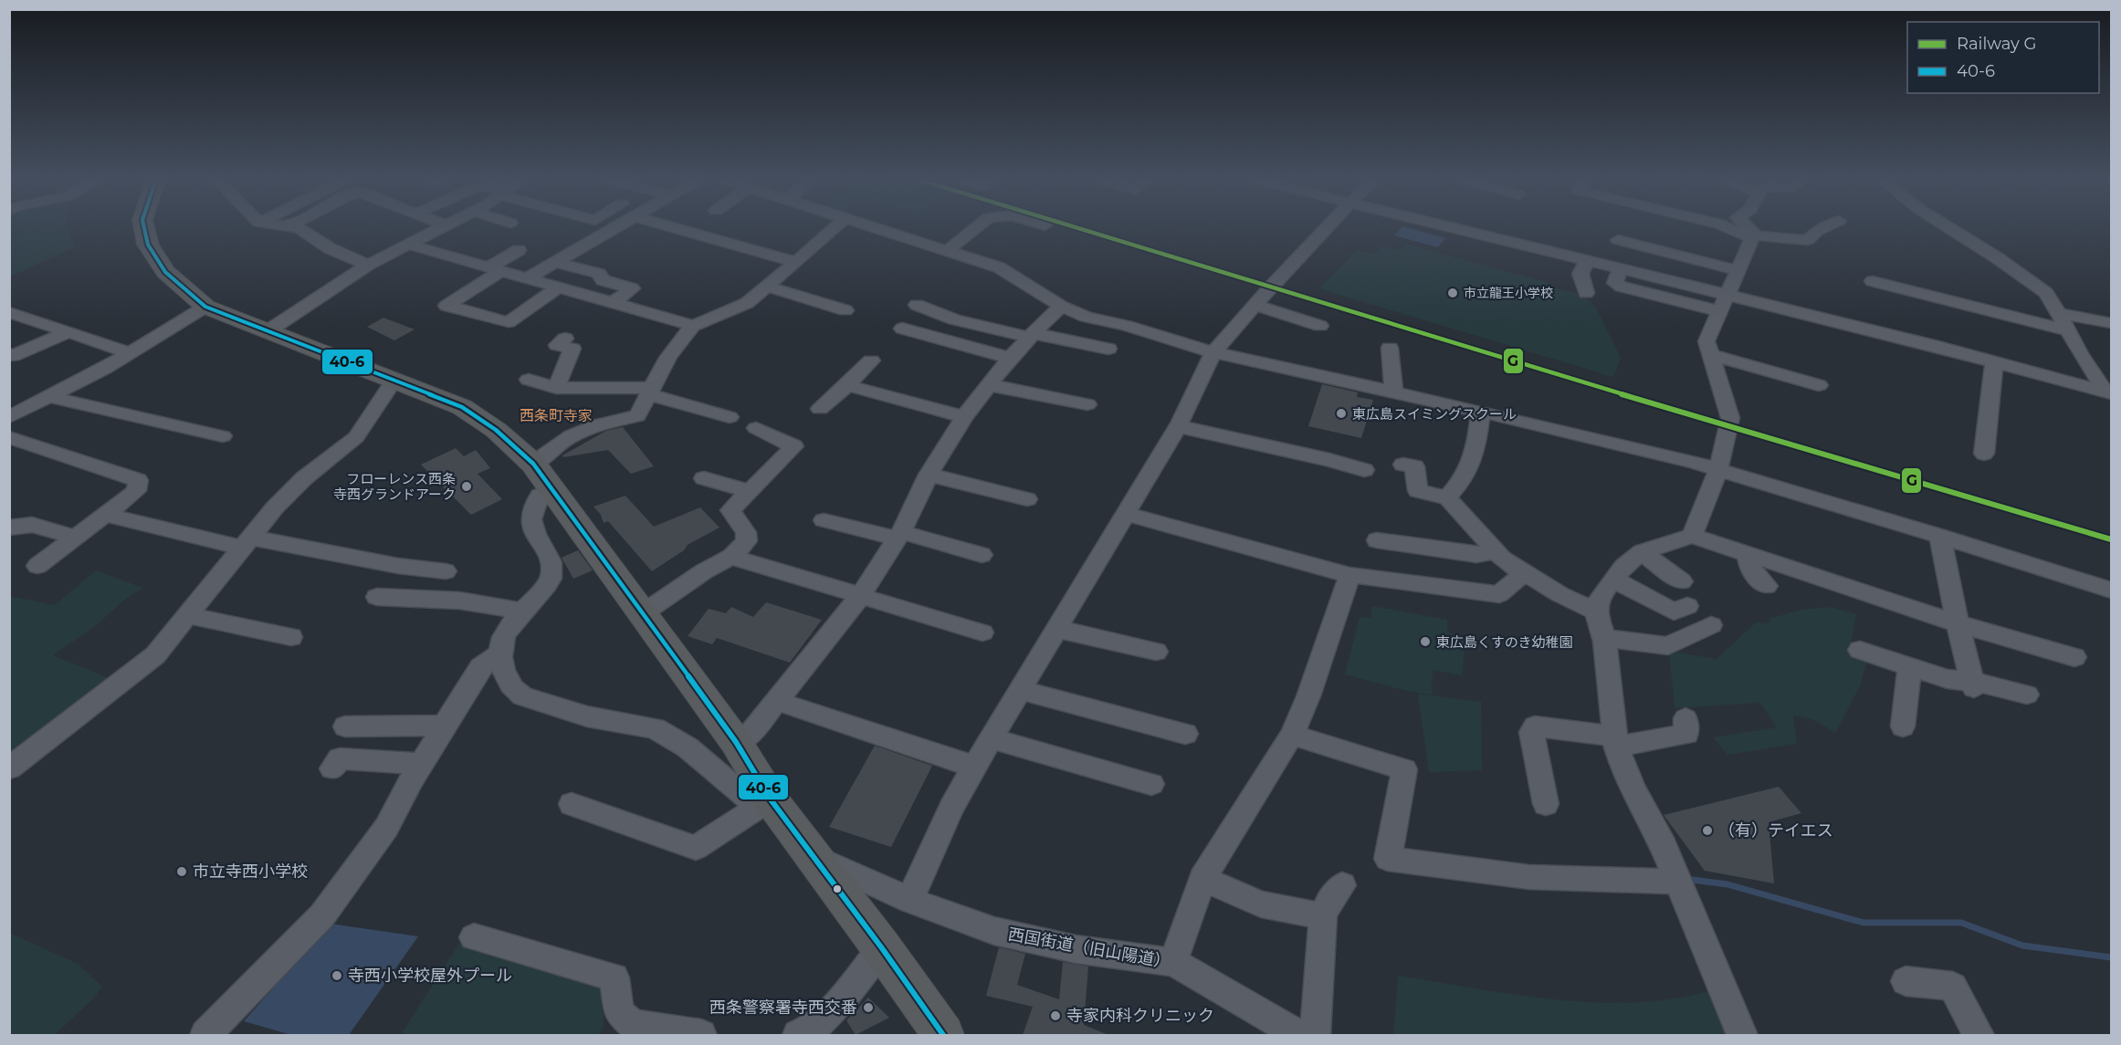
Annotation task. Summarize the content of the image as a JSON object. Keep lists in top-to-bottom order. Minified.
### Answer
{"streets":{"street":["西国街道（旧山陽道）"]},"districts":["西条町寺家"],"places":["市立龍王小学校","東広島スイミングスクール","フローレンス西条 寺西グランドアーク","東広島くすのき幼稚園","（有）テイエス","市立寺西小学校","寺西小学校屋外プール","西条警察署寺西交番","寺家内科クリニック"],"lines":["rail line G","transit line 40-6"],"legend":["Railway G","40-6"]}
